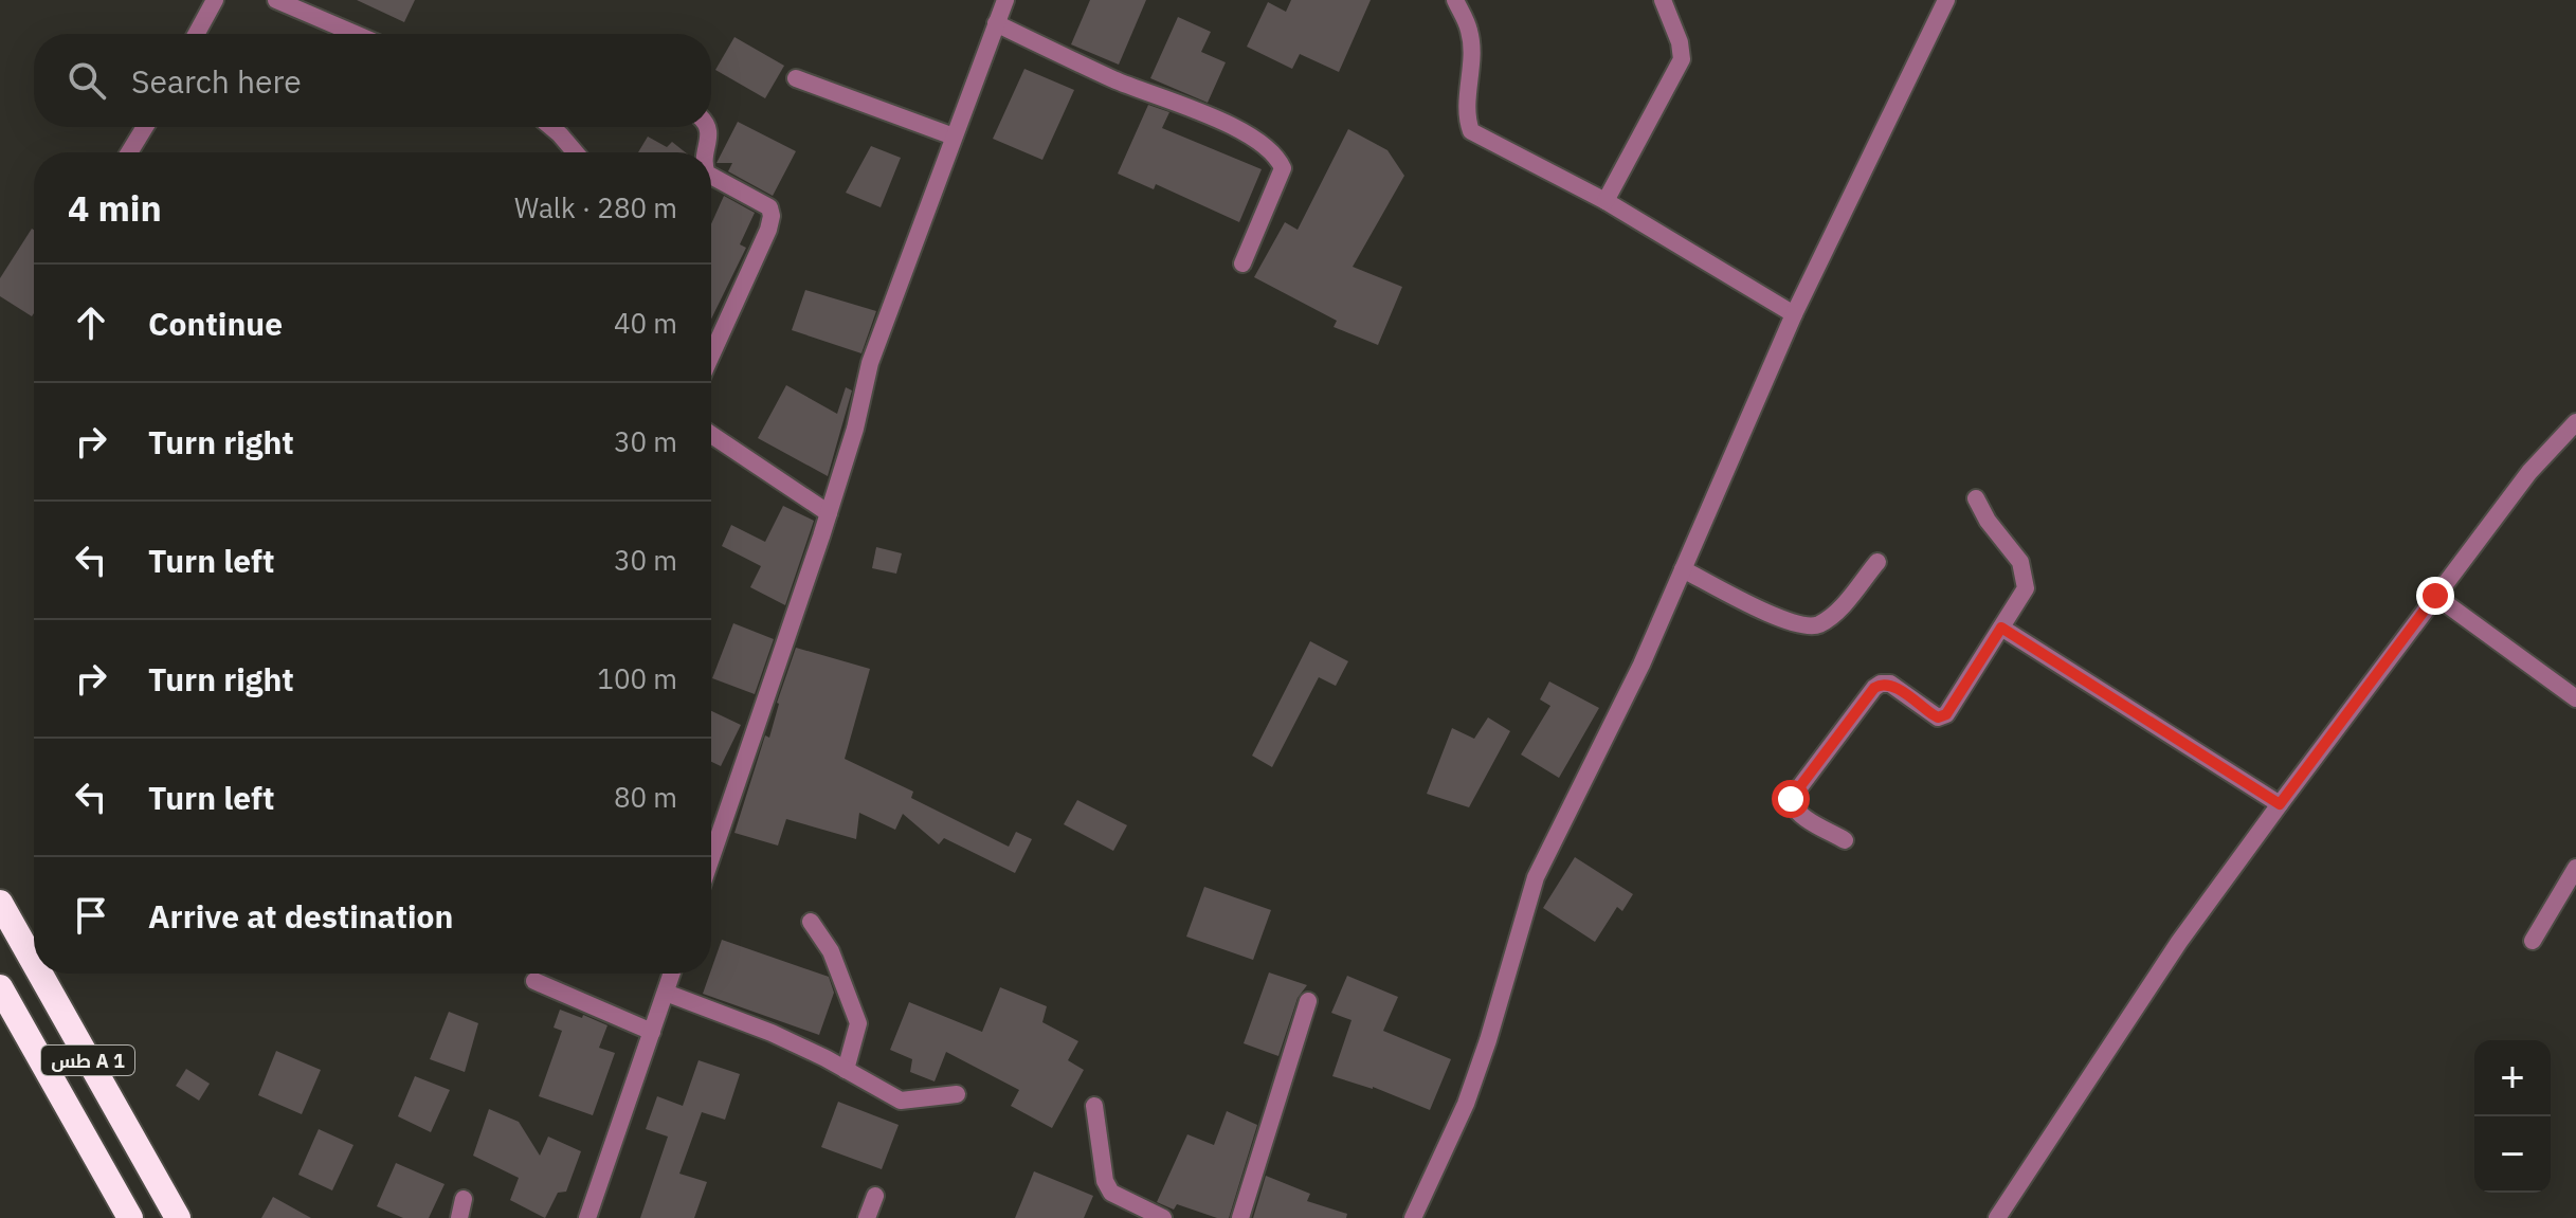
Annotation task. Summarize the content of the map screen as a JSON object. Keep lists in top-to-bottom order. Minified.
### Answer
{"streets":{"highway":["طس A 1"]},"page":{"search":"Search here","heading":["4 min","Walk · 280 m"],"list":[["Continue","40 m"],["Turn right","30 m"],["Turn left","30 m"],["Turn right","100 m"],["Turn left","80 m"],"Arrive at destination"],"map_buttons":["+","−"]}}
